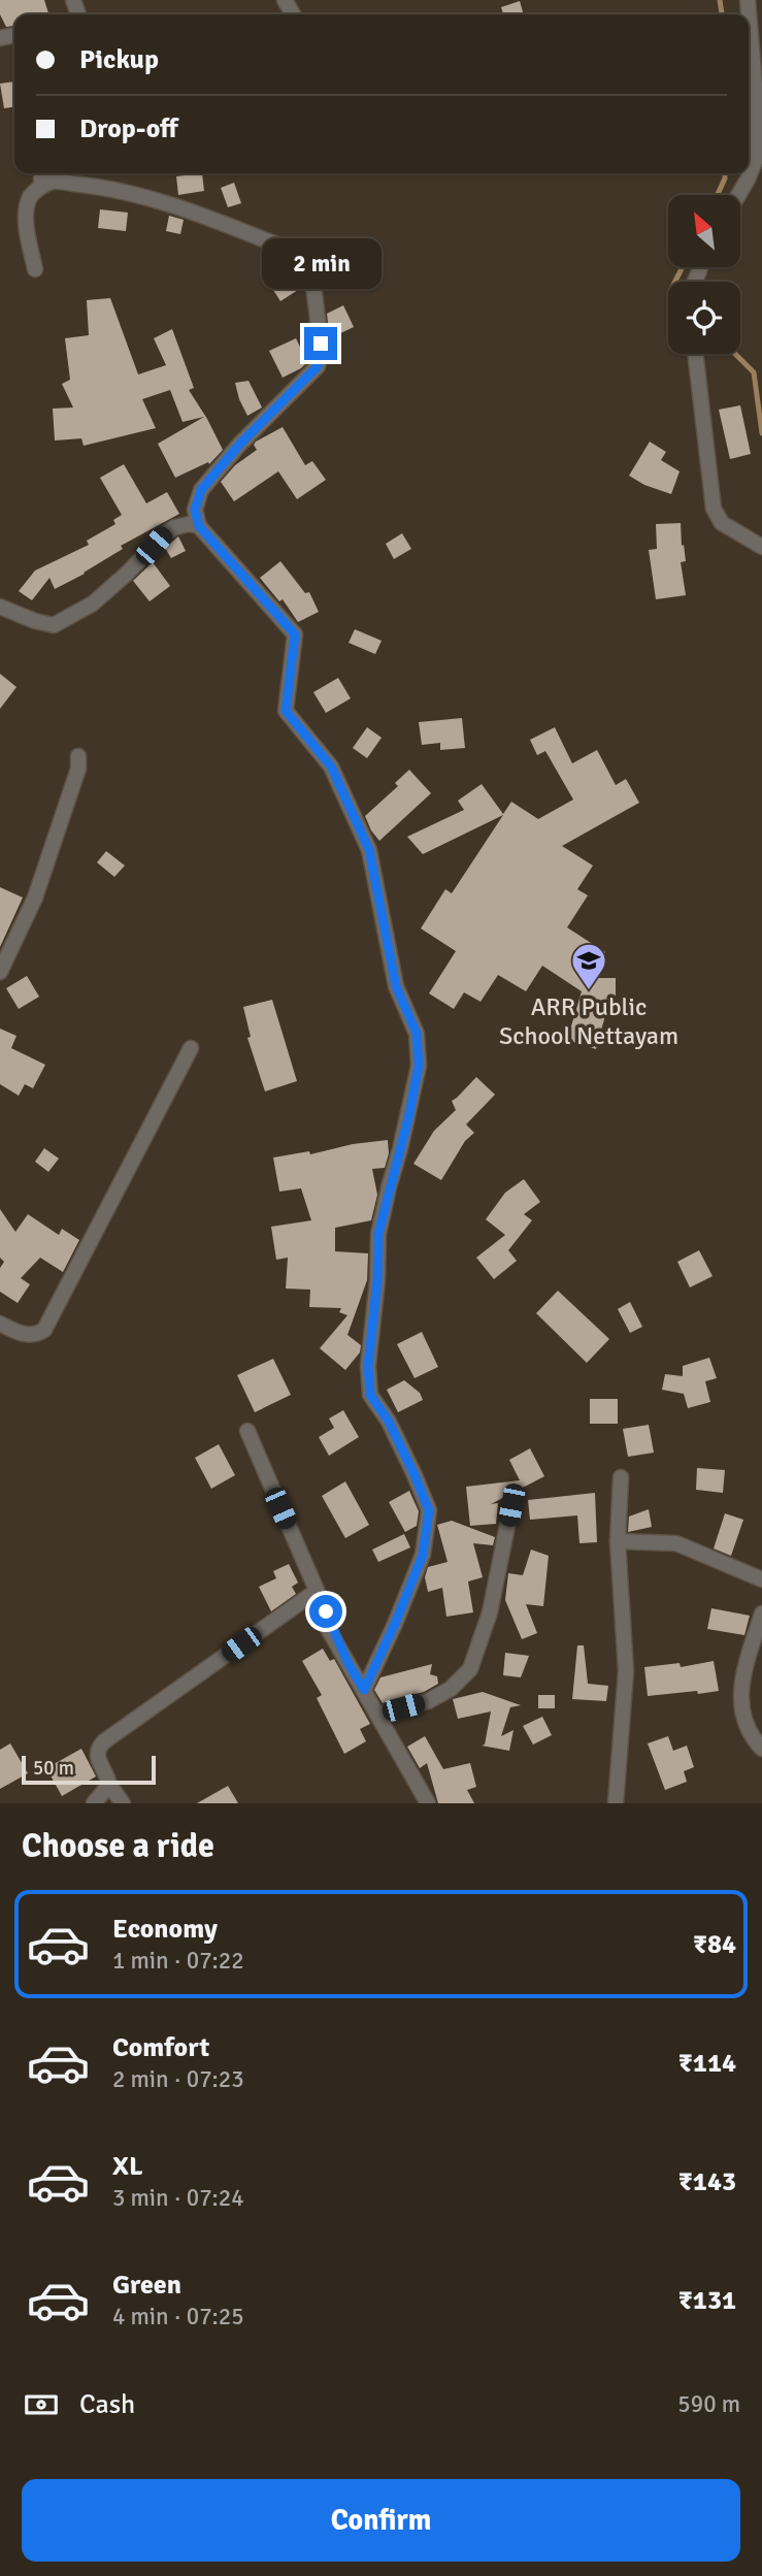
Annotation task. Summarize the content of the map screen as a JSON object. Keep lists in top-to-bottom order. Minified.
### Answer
{"places":{"school or university":["ARR Public School Nettayam"]},"scale_bar":"50 m","north":"top left","page":{"banner":["Pickup","Drop-off"],"bubble":"2 min","scale":"50 m","heading":"Choose a ride","list":[{"name":"Economy","note":"1 min · 07:22","value":"₹84"},{"name":"Comfort","note":"2 min · 07:23","value":"₹114"},{"name":"XL","note":"3 min · 07:24","value":"₹143"},{"name":"Green","note":"4 min · 07:25","value":"₹131"}],"pay":["Cash","590 m"],"buttons":"Confirm"}}
